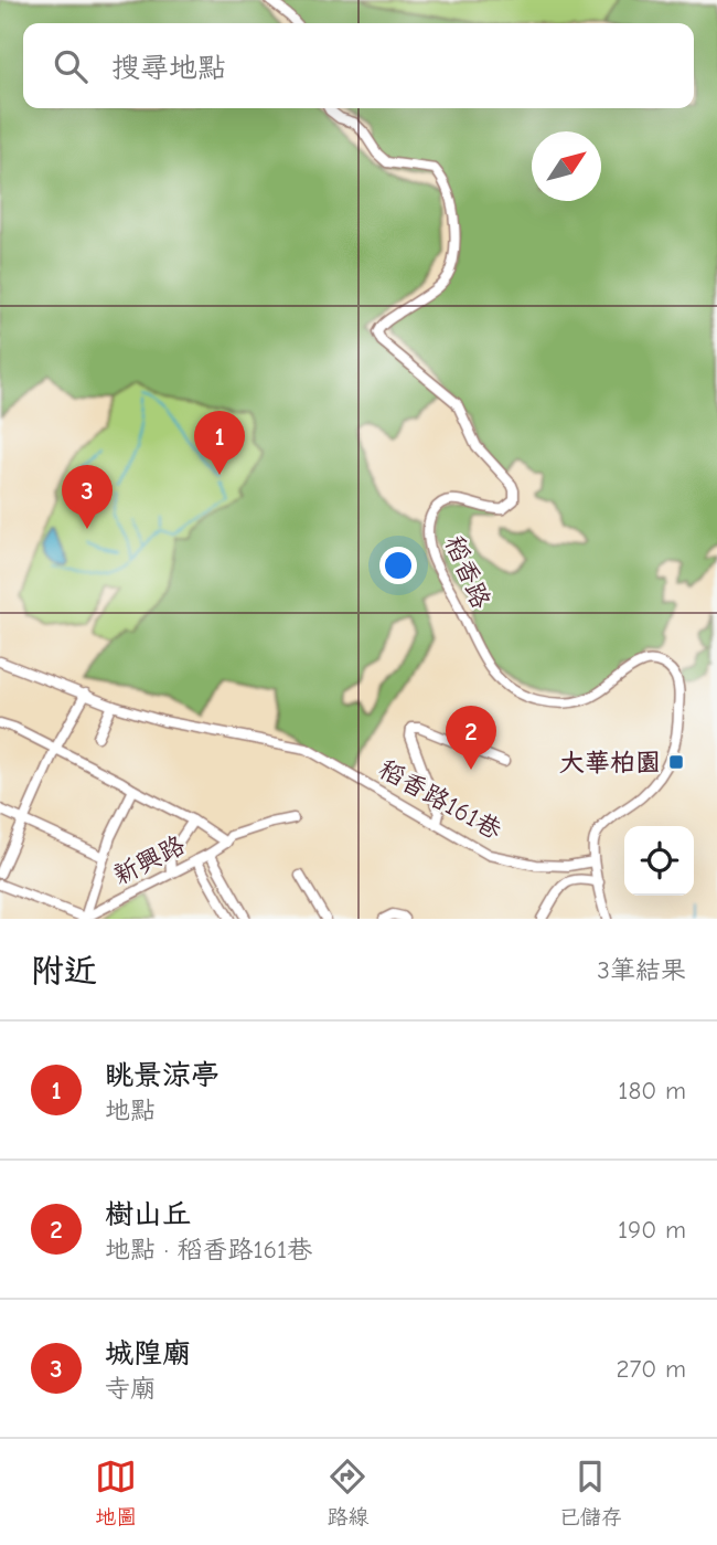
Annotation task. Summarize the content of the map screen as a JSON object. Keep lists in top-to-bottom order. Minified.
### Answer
{"streets":{"street":["稻香路","稻香路161巷","新興路"]},"crossings":[["稻香路","稻香路161巷"]],"places":{"transit":["大華柏園"]},"north":"top right","page":{"search":"搜尋地點","pins":["1","3","2"],"heading":["附近","3筆結果"],"list":[{"mark":"1","name":"眺景涼亭","note":"地點","value":"180 m"},{"mark":"2","name":"樹山丘","note":"地點 · 稻香路161巷","value":"190 m"},{"mark":"3","name":"城隍廟","note":"寺廟","value":"270 m"}],"nav":["地圖","路線","已儲存"]}}
